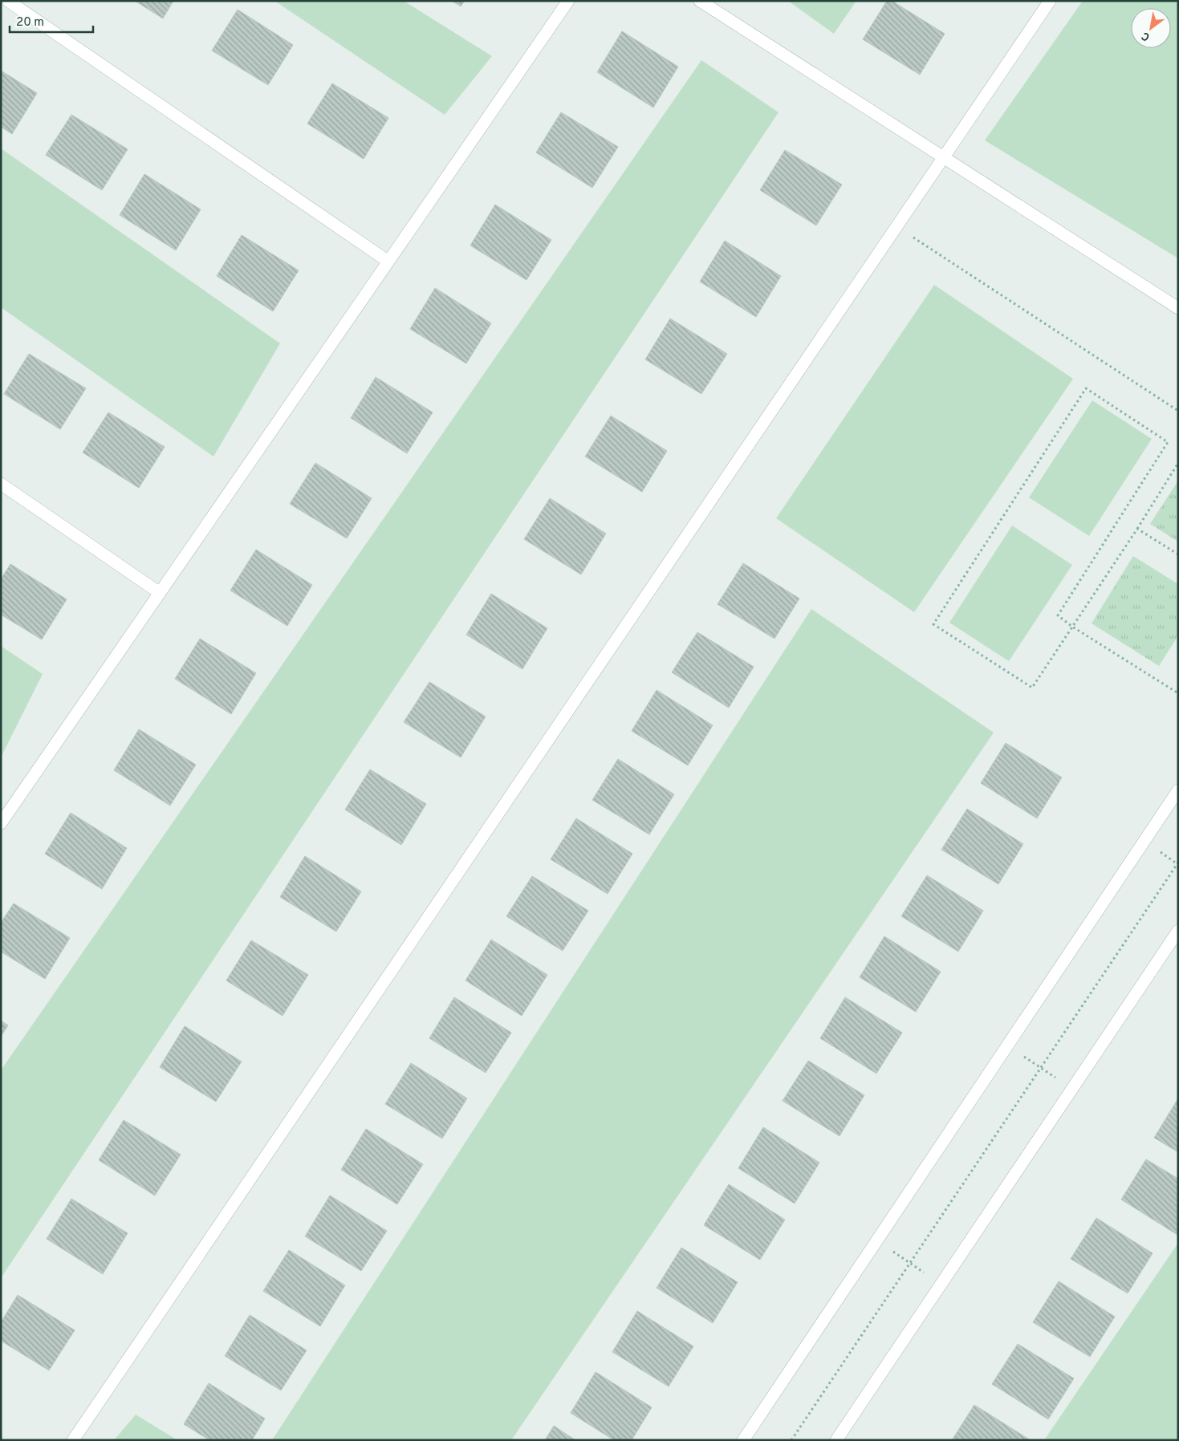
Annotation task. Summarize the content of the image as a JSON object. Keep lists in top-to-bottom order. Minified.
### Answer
{"scale_bar":"20 m","north":"bottom left"}
